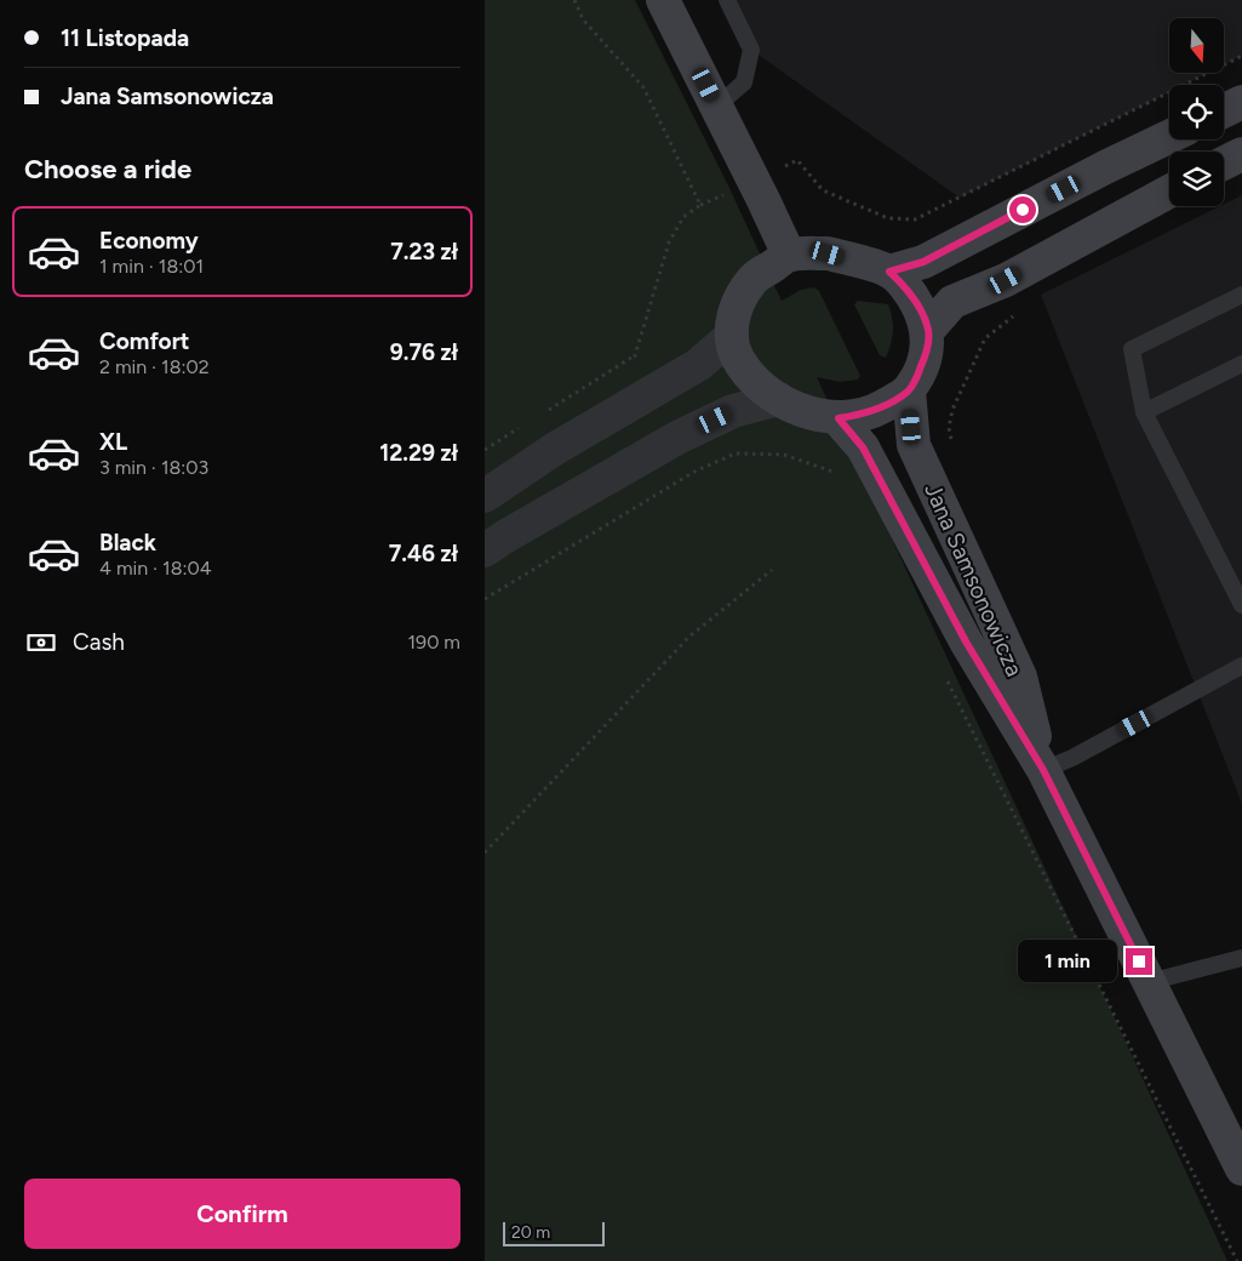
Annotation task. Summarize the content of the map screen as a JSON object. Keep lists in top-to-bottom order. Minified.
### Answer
{"streets":{"main road":["Jana Samsonowicza"]},"scale_bar":"20 m","north":"bottom","page":{"banner":["11 Listopada","Jana Samsonowicza"],"heading":"Choose a ride","list":[{"name":"Economy","note":"1 min · 18:01","value":"7.23 zł"},{"name":"Comfort","note":"2 min · 18:02","value":"9.76 zł"},{"name":"XL","note":"3 min · 18:03","value":"12.29 zł"},{"name":"Black","note":"4 min · 18:04","value":"7.46 zł"}],"pay":["Cash","190 m"],"bubble":"1 min","buttons":"Confirm","scale":"20 m"}}
